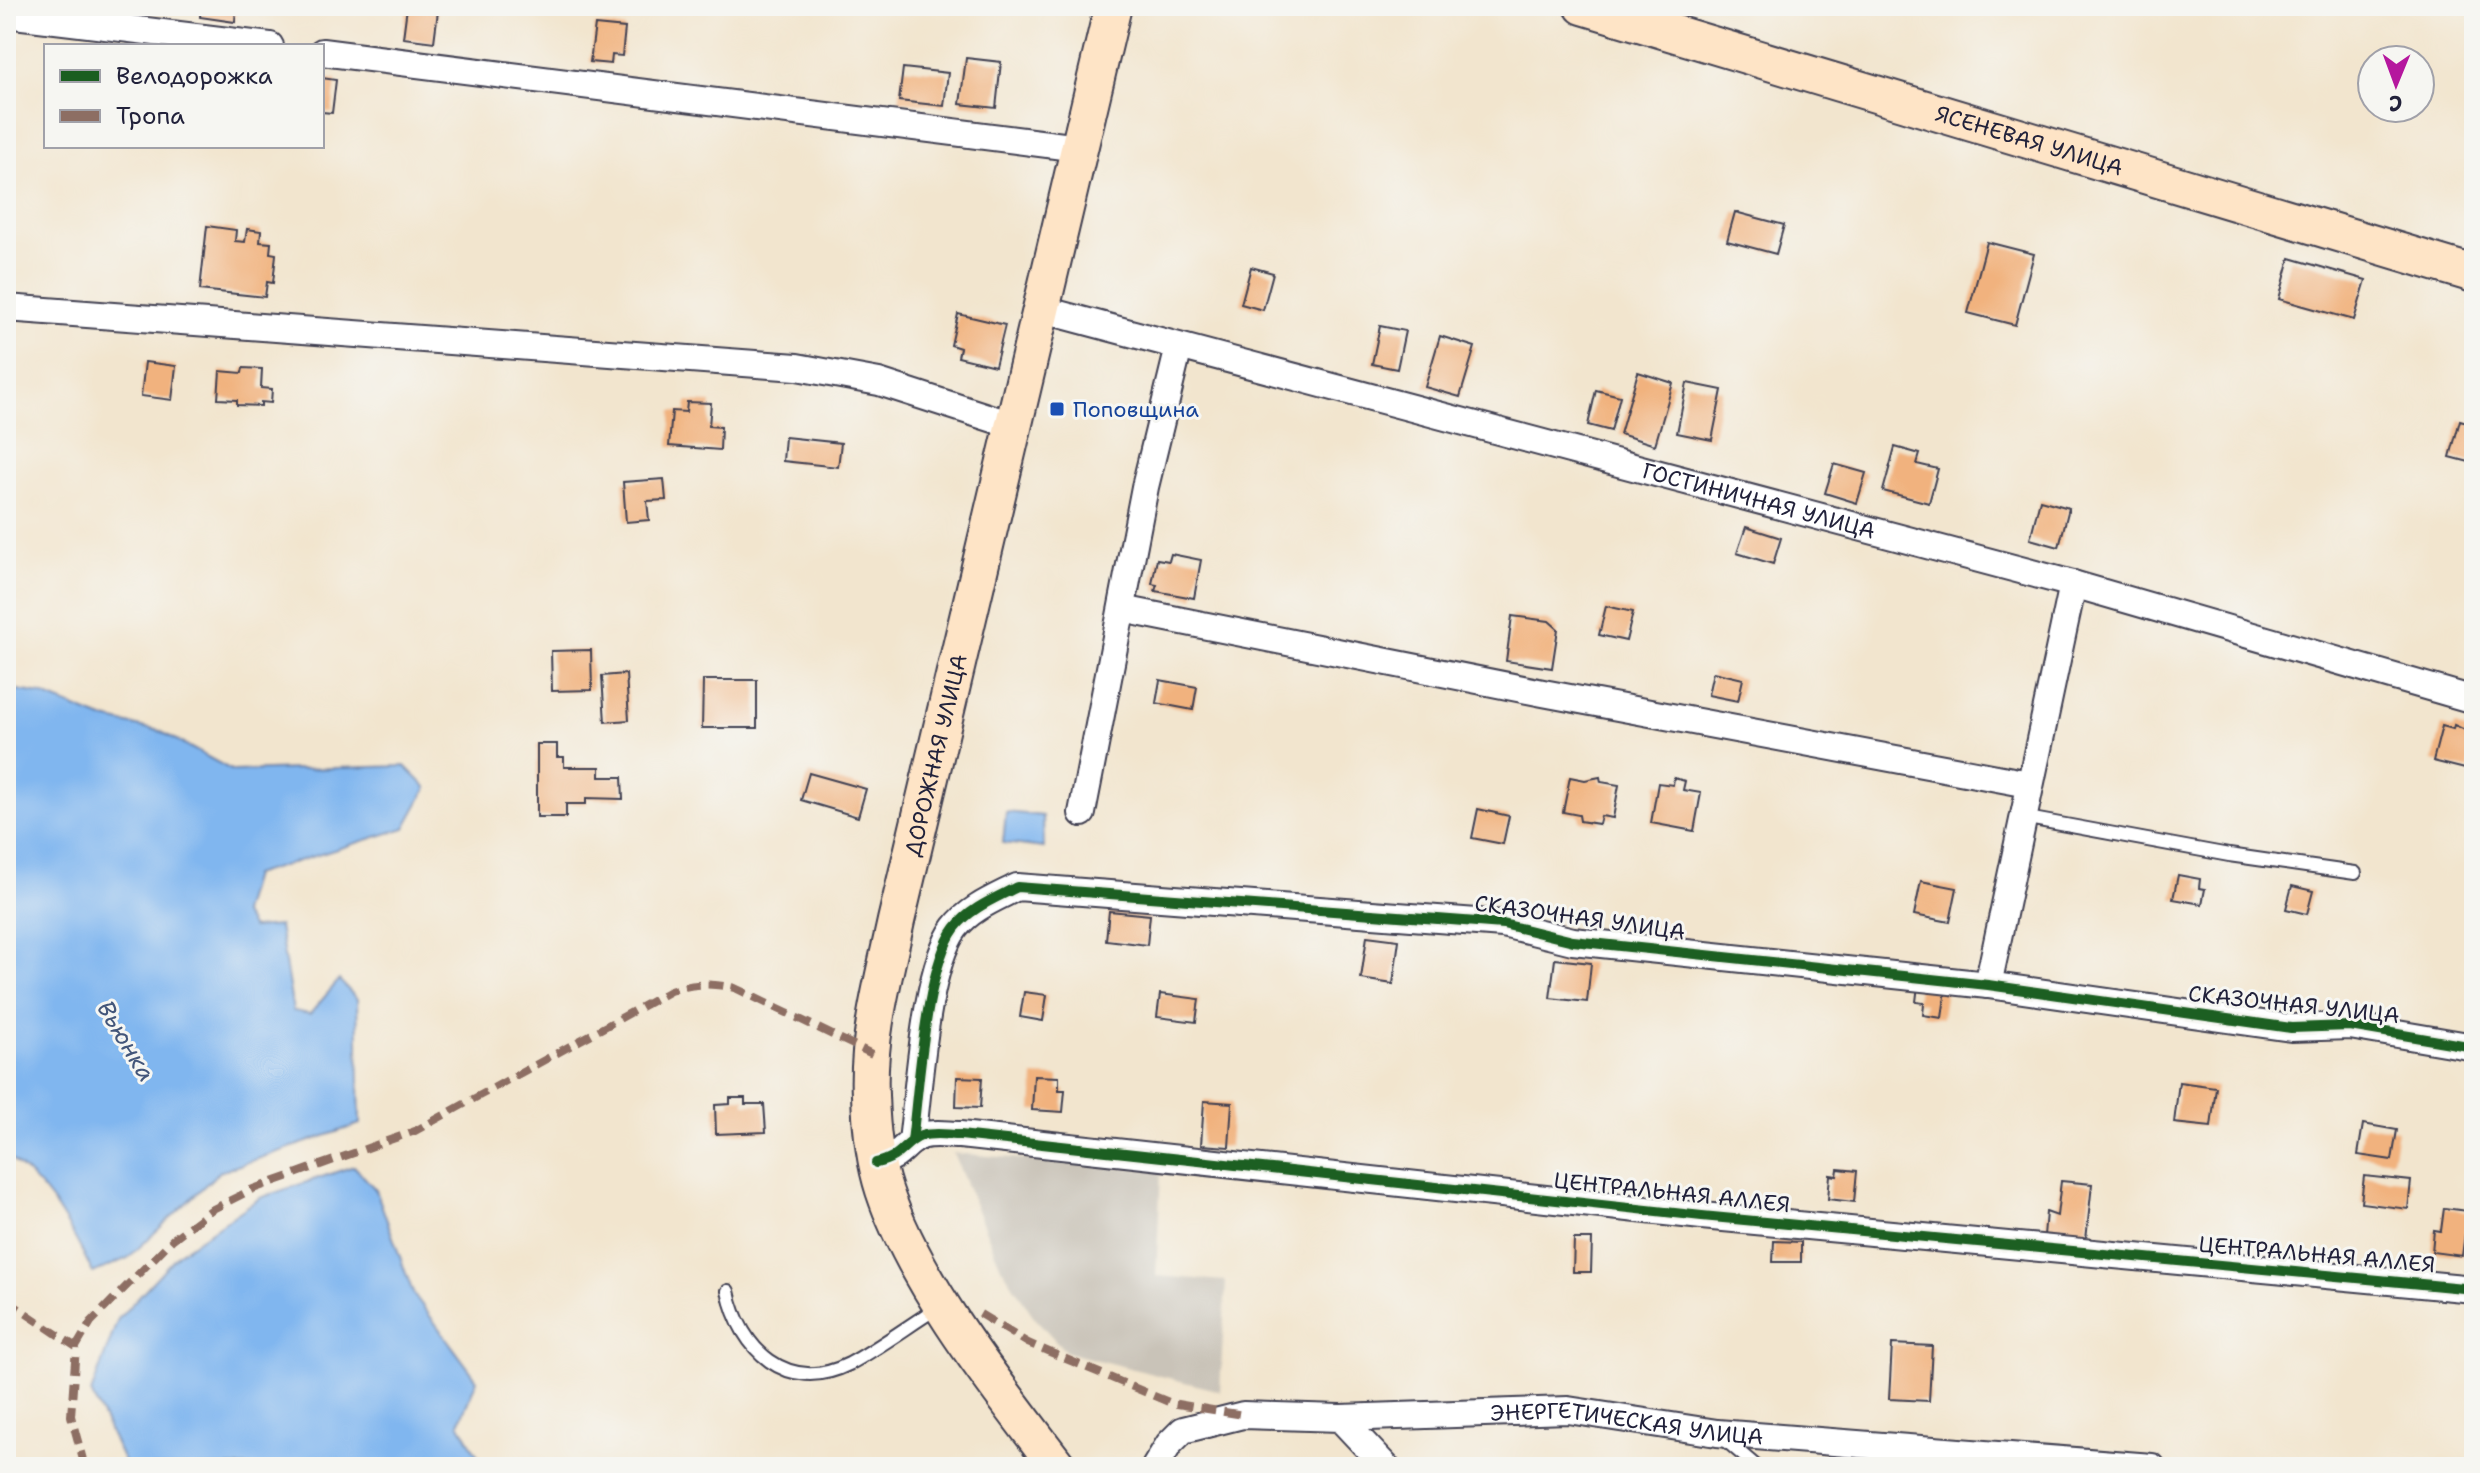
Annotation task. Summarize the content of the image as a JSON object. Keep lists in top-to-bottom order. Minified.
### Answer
{"streets":{"main road":["ЯСЕНЕВАЯ УЛИЦА","ДОРОЖНАЯ УЛИЦА"],"street":["ГОСТИНИЧНАЯ УЛИЦА","СКАЗОЧНАЯ УЛИЦА","ЦЕНТРАЛЬНАЯ АЛЛЕЯ","ЭНЕРГЕТИЧЕСКАЯ УЛИЦА"]},"crossings":[["ГОСТИНИЧНАЯ УЛИЦА","ДОРОЖНАЯ УЛИЦА"],["ДОРОЖНАЯ УЛИЦА","ЦЕНТРАЛЬНАЯ АЛЛЕЯ"],["СКАЗОЧНАЯ УЛИЦА","ЦЕНТРАЛЬНАЯ АЛЛЕЯ"]],"water":["Вьюнка"],"places":{"transit":["Поповщина"]},"legend":["Велодорожка","Тропа"],"north":"bottom"}
